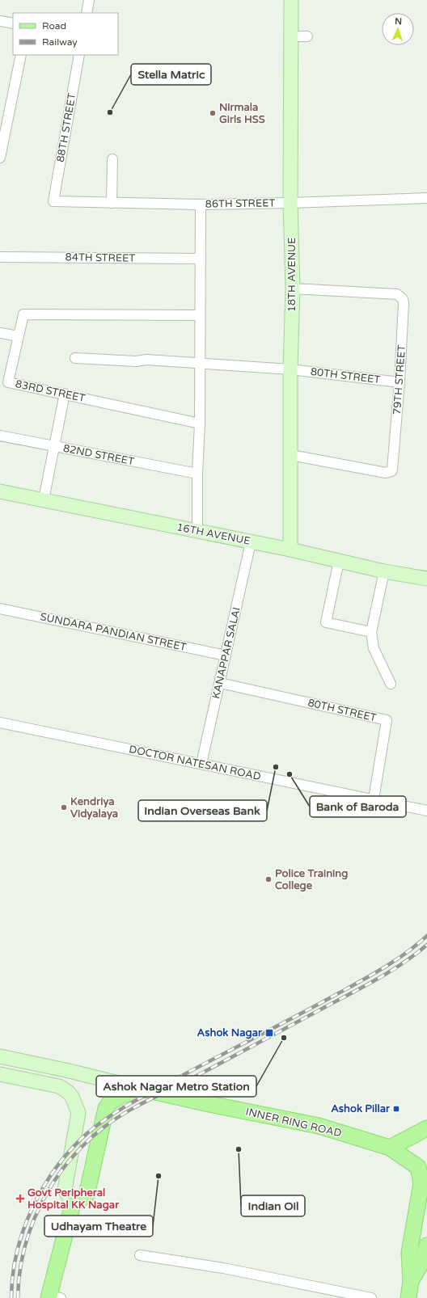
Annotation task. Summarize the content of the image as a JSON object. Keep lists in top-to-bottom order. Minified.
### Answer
{"streets":{"main road":["INNER RING ROAD"],"street":["88TH STREET","86TH STREET","84TH STREET","18TH AVENUE","80TH STREET","79TH STREET","83RD STREET","82ND STREET","16TH AVENUE","SUNDARA PANDIAN STREET","KANAPPAR SALAI","DOCTOR NATESAN ROAD"]},"crossings":[["88TH STREET","86TH STREET"],["86TH STREET","18TH AVENUE"],["18TH AVENUE","80TH STREET"],["18TH AVENUE","79TH STREET"],["18TH AVENUE","16TH AVENUE"],["80TH STREET","79TH STREET"],["80TH STREET","KANAPPAR SALAI"],["80TH STREET","DOCTOR NATESAN ROAD"],["16TH AVENUE","KANAPPAR SALAI"],["SUNDARA PANDIAN STREET","KANAPPAR SALAI"],["KANAPPAR SALAI","DOCTOR NATESAN ROAD"]],"places":{"other":["Stella Matric","Nirmala Girls HSS","Indian Overseas Bank","Bank of Baroda","Kendriya Vidyalaya","Police Training College","Ashok Nagar Metro Station","Indian Oil","Udhayam Theatre"],"transit":["Ashok Nagar","Ashok Pillar"],"health":["Govt Peripheral Hospital KK Nagar"]},"legend":["Road","Railway"],"north":"top"}
